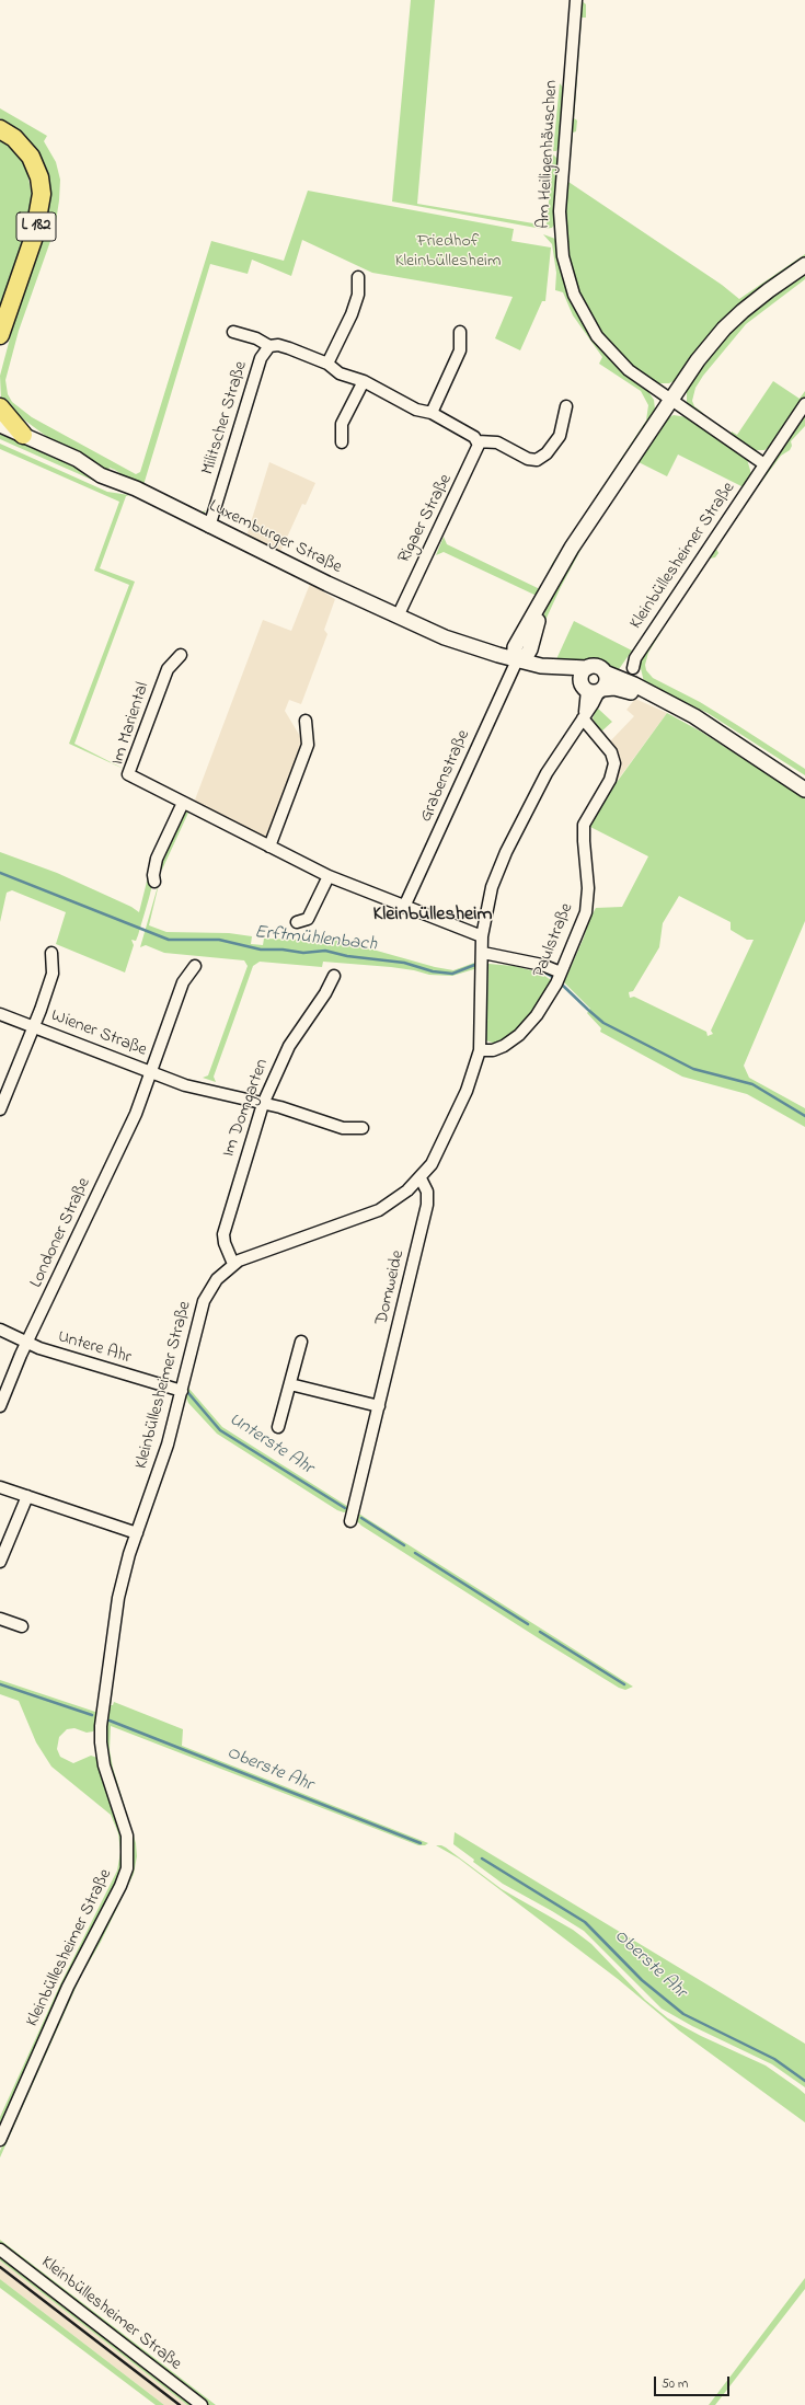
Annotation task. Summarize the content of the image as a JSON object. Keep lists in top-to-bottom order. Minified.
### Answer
{"streets":{"main road":["L 182"],"street":["Am Heiligenhäuschen","Militscher Straße","Rigaer Straße","Luxemburger Straße","Kleinbüllesheimer Straße","Im Mariental","Grabenstraße","Paulstraße","Wiener Straße","Im Domgarten","Londoner Straße","Domweide","Untere Ahr"]},"crossings":[["Militscher Straße","Rigaer Straße"],["Militscher Straße","Luxemburger Straße"],["Rigaer Straße","Luxemburger Straße"],["Luxemburger Straße","Kleinbüllesheimer Straße"],["Luxemburger Straße","Grabenstraße"],["Kleinbüllesheimer Straße","Im Mariental"],["Kleinbüllesheimer Straße","Paulstraße"],["Kleinbüllesheimer Straße","Im Domgarten"],["Kleinbüllesheimer Straße","Domweide"],["Kleinbüllesheimer Straße","Untere Ahr"],["Im Mariental","Grabenstraße"],["Wiener Straße","Im Domgarten"],["Wiener Straße","Londoner Straße"],["Londoner Straße","Untere Ahr"]],"districts":["Kleinbüllesheim"],"water":["Erftmühlenbach","Unterste Ahr","Oberste Ahr"],"parks":["Friedhof Kleinbüllesheim"],"scale_bar":"50 m"}
